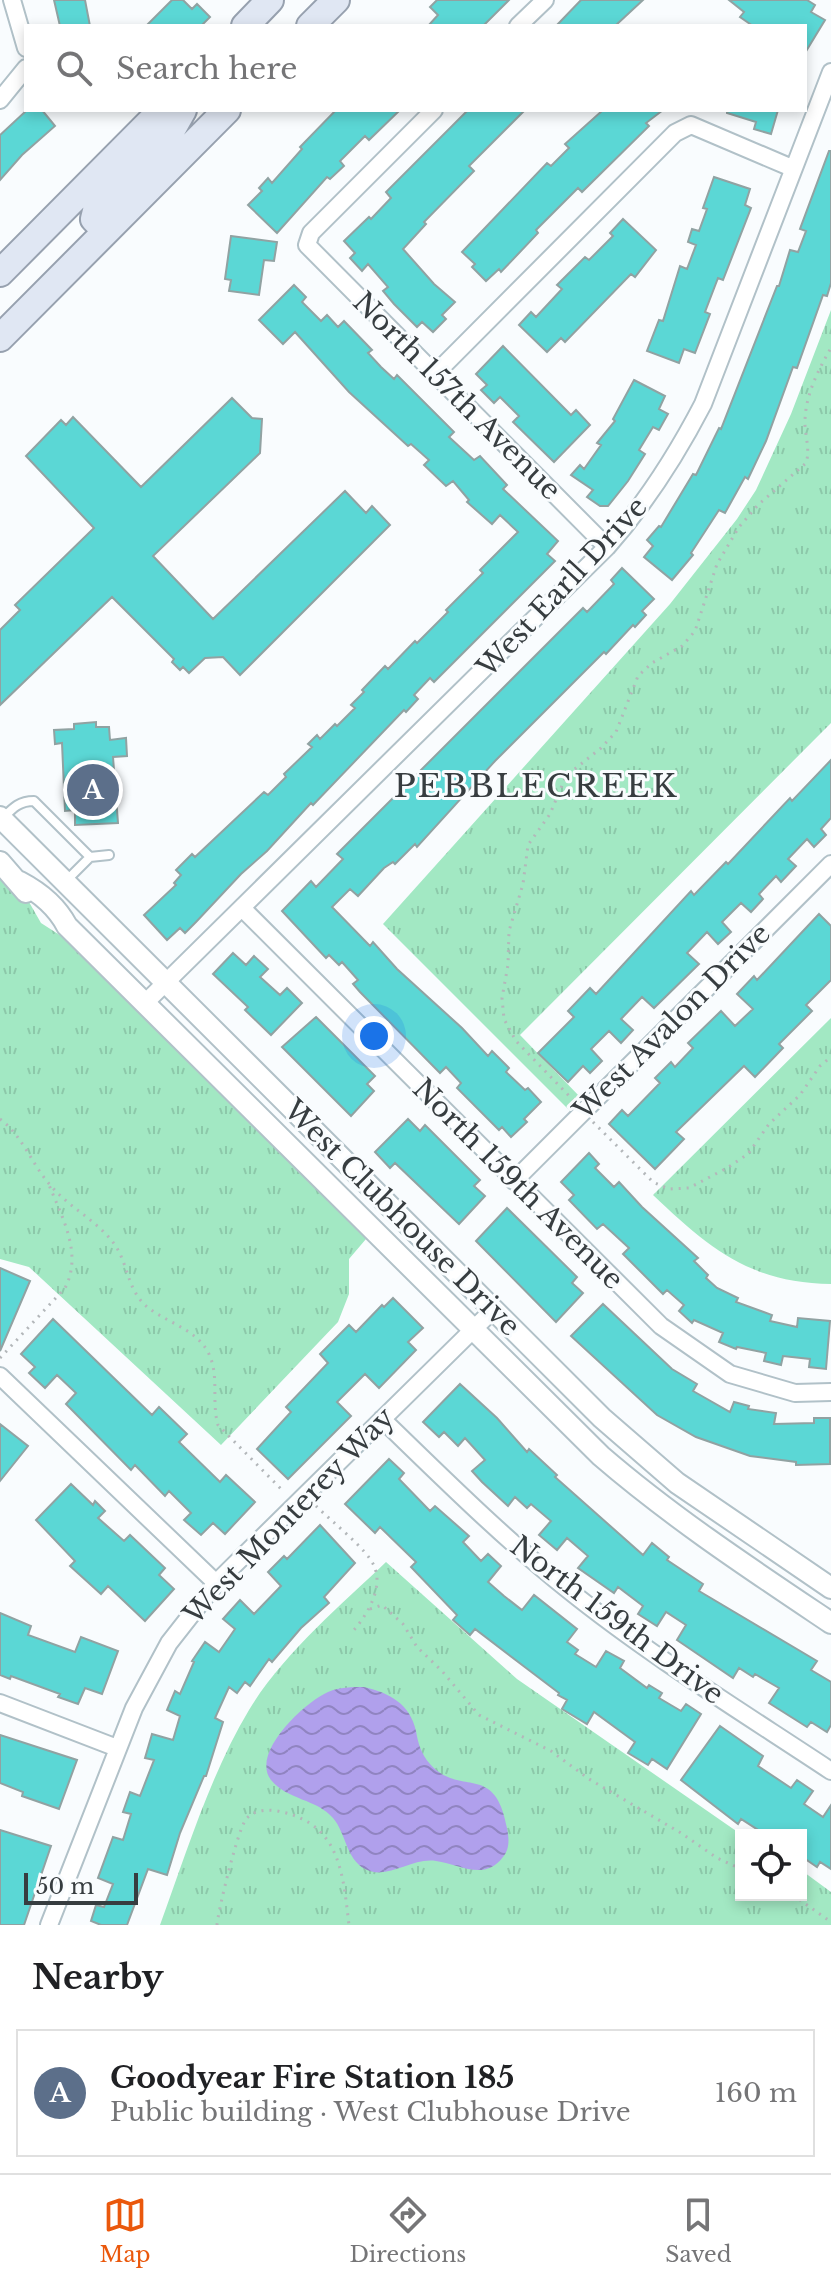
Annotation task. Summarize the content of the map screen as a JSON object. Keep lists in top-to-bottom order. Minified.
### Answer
{"streets":{"street":["North 157th Avenue","West Earll Drive","West Avalon Drive","North 159th Avenue","West Clubhouse Drive","West Monterey Way","North 159th Drive"]},"crossings":[["North 157th Avenue","West Earll Drive"],["West Earll Drive","North 159th Avenue"],["West Earll Drive","West Clubhouse Drive"],["West Avalon Drive","North 159th Avenue"],["West Clubhouse Drive","West Monterey Way"],["West Monterey Way","North 159th Drive"]],"districts":["PEBBLECREEK"],"scale_bar":"50 m","page":{"search":"Search here","pins":"A","scale":"50 m","heading":"Nearby","list":[{"mark":"A","name":"Goodyear Fire Station 185","note":"Public building · West Clubhouse Drive","value":"160 m"}],"nav":["Map","Directions","Saved"]}}
